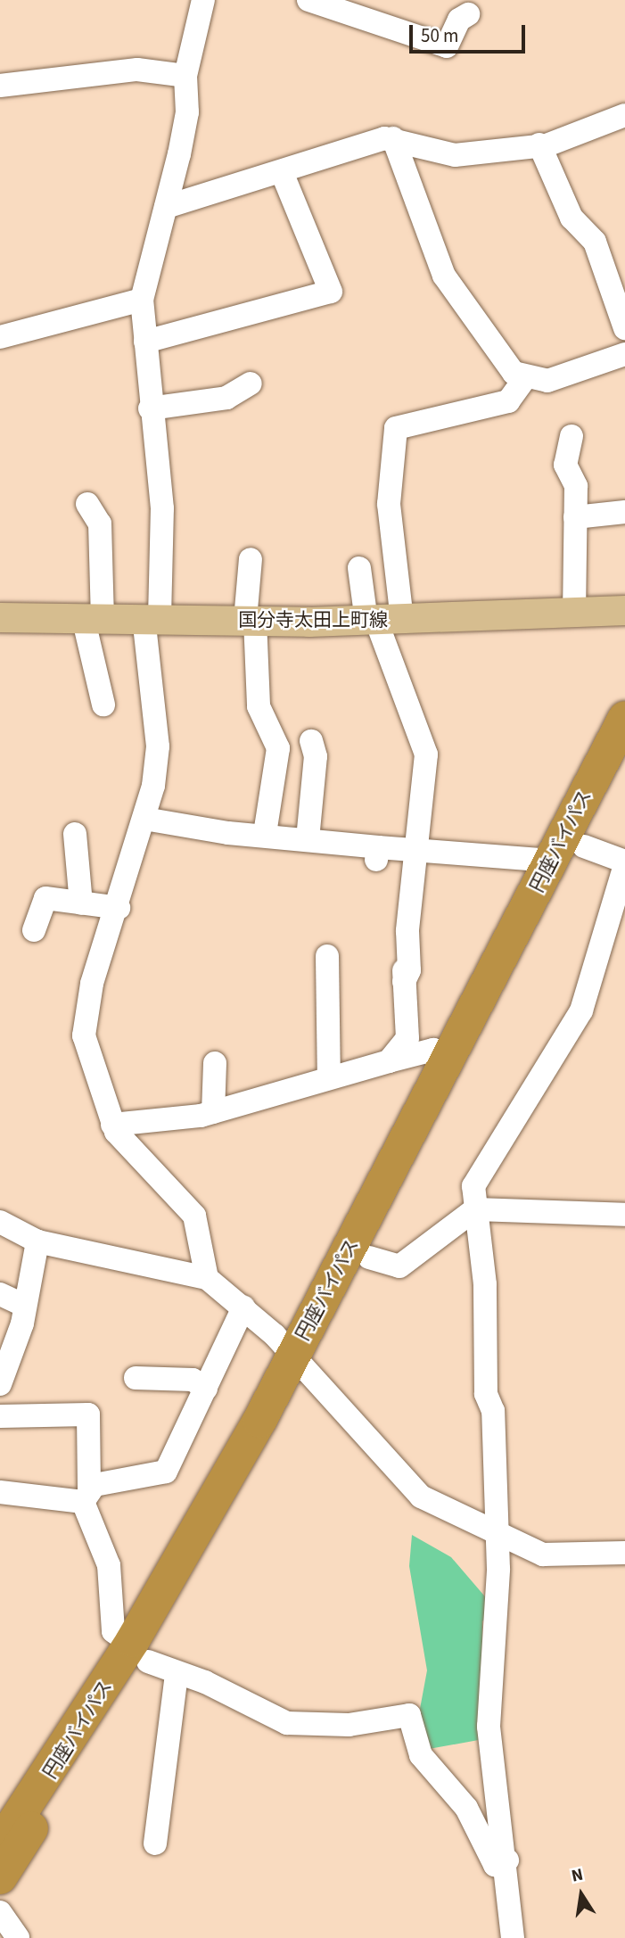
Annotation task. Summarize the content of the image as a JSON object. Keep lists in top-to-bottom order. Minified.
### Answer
{"streets":{"highway":["円座バイパス"],"main road":["国分寺太田上町線"]},"scale_bar":"50 m","north":"top"}
